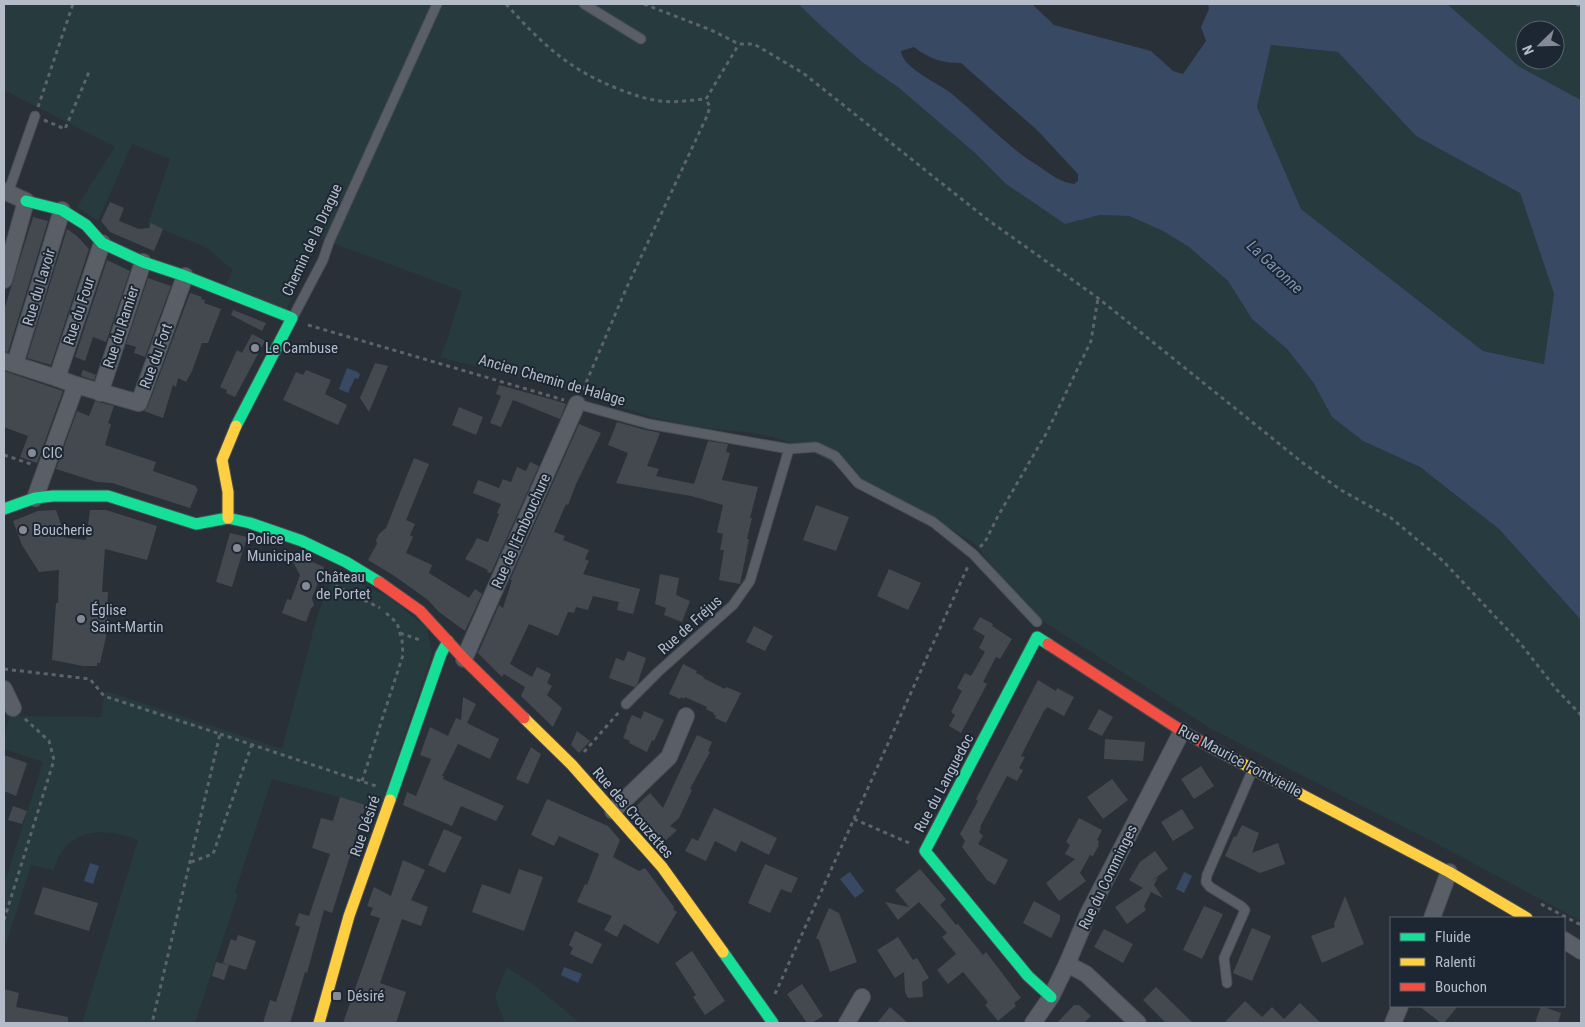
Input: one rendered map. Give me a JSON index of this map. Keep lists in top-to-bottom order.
{
  "streets": {
    "street": [
      "Chemin de la Drague",
      "Rue du Lavoir",
      "Rue du Four",
      "Rue du Ramier",
      "Rue du Fort",
      "Rue de l'Embouchure",
      "Rue Maurice Fontvieille",
      "Rue du Languedoc",
      "Rue des Crouzettes",
      "Rue Désiré",
      "Rue du Comminges"
    ],
    "lane": ["Ancien Chemin de Halage", "Rue de Fréjus"]
  },
  "crossings": [
    ["Chemin de la Drague", "Ancien Chemin de Halage"],
    ["Chemin de la Drague", "Rue des Crouzettes"],
    ["Rue du Lavoir", "Rue du Fort"],
    ["Rue du Four", "Rue du Fort"],
    ["Rue du Ramier", "Rue du Fort"],
    ["Ancien Chemin de Halage", "Rue de l'Embouchure"],
    ["Ancien Chemin de Halage", "Rue de Fréjus"],
    ["Rue de l'Embouchure", "Rue des Crouzettes"],
    ["Rue Maurice Fontvieille", "Rue du Languedoc"],
    ["Rue Maurice Fontvieille", "Rue du Comminges"],
    ["Rue du Languedoc", "Rue du Comminges"],
    ["Rue des Crouzettes", "Rue Désiré"]
  ],
  "water": ["La Garonne"],
  "places": {
    "other": [
      "Le Cambuse",
      "CIC",
      "Boucherie",
      "Police Municipale",
      "Château de Portet",
      "Église Saint-Martin"
    ],
    "transit": ["Désiré"]
  },
  "legend": ["Fluide", "Ralenti", "Bouchon"],
  "north": "bottom left"
}
